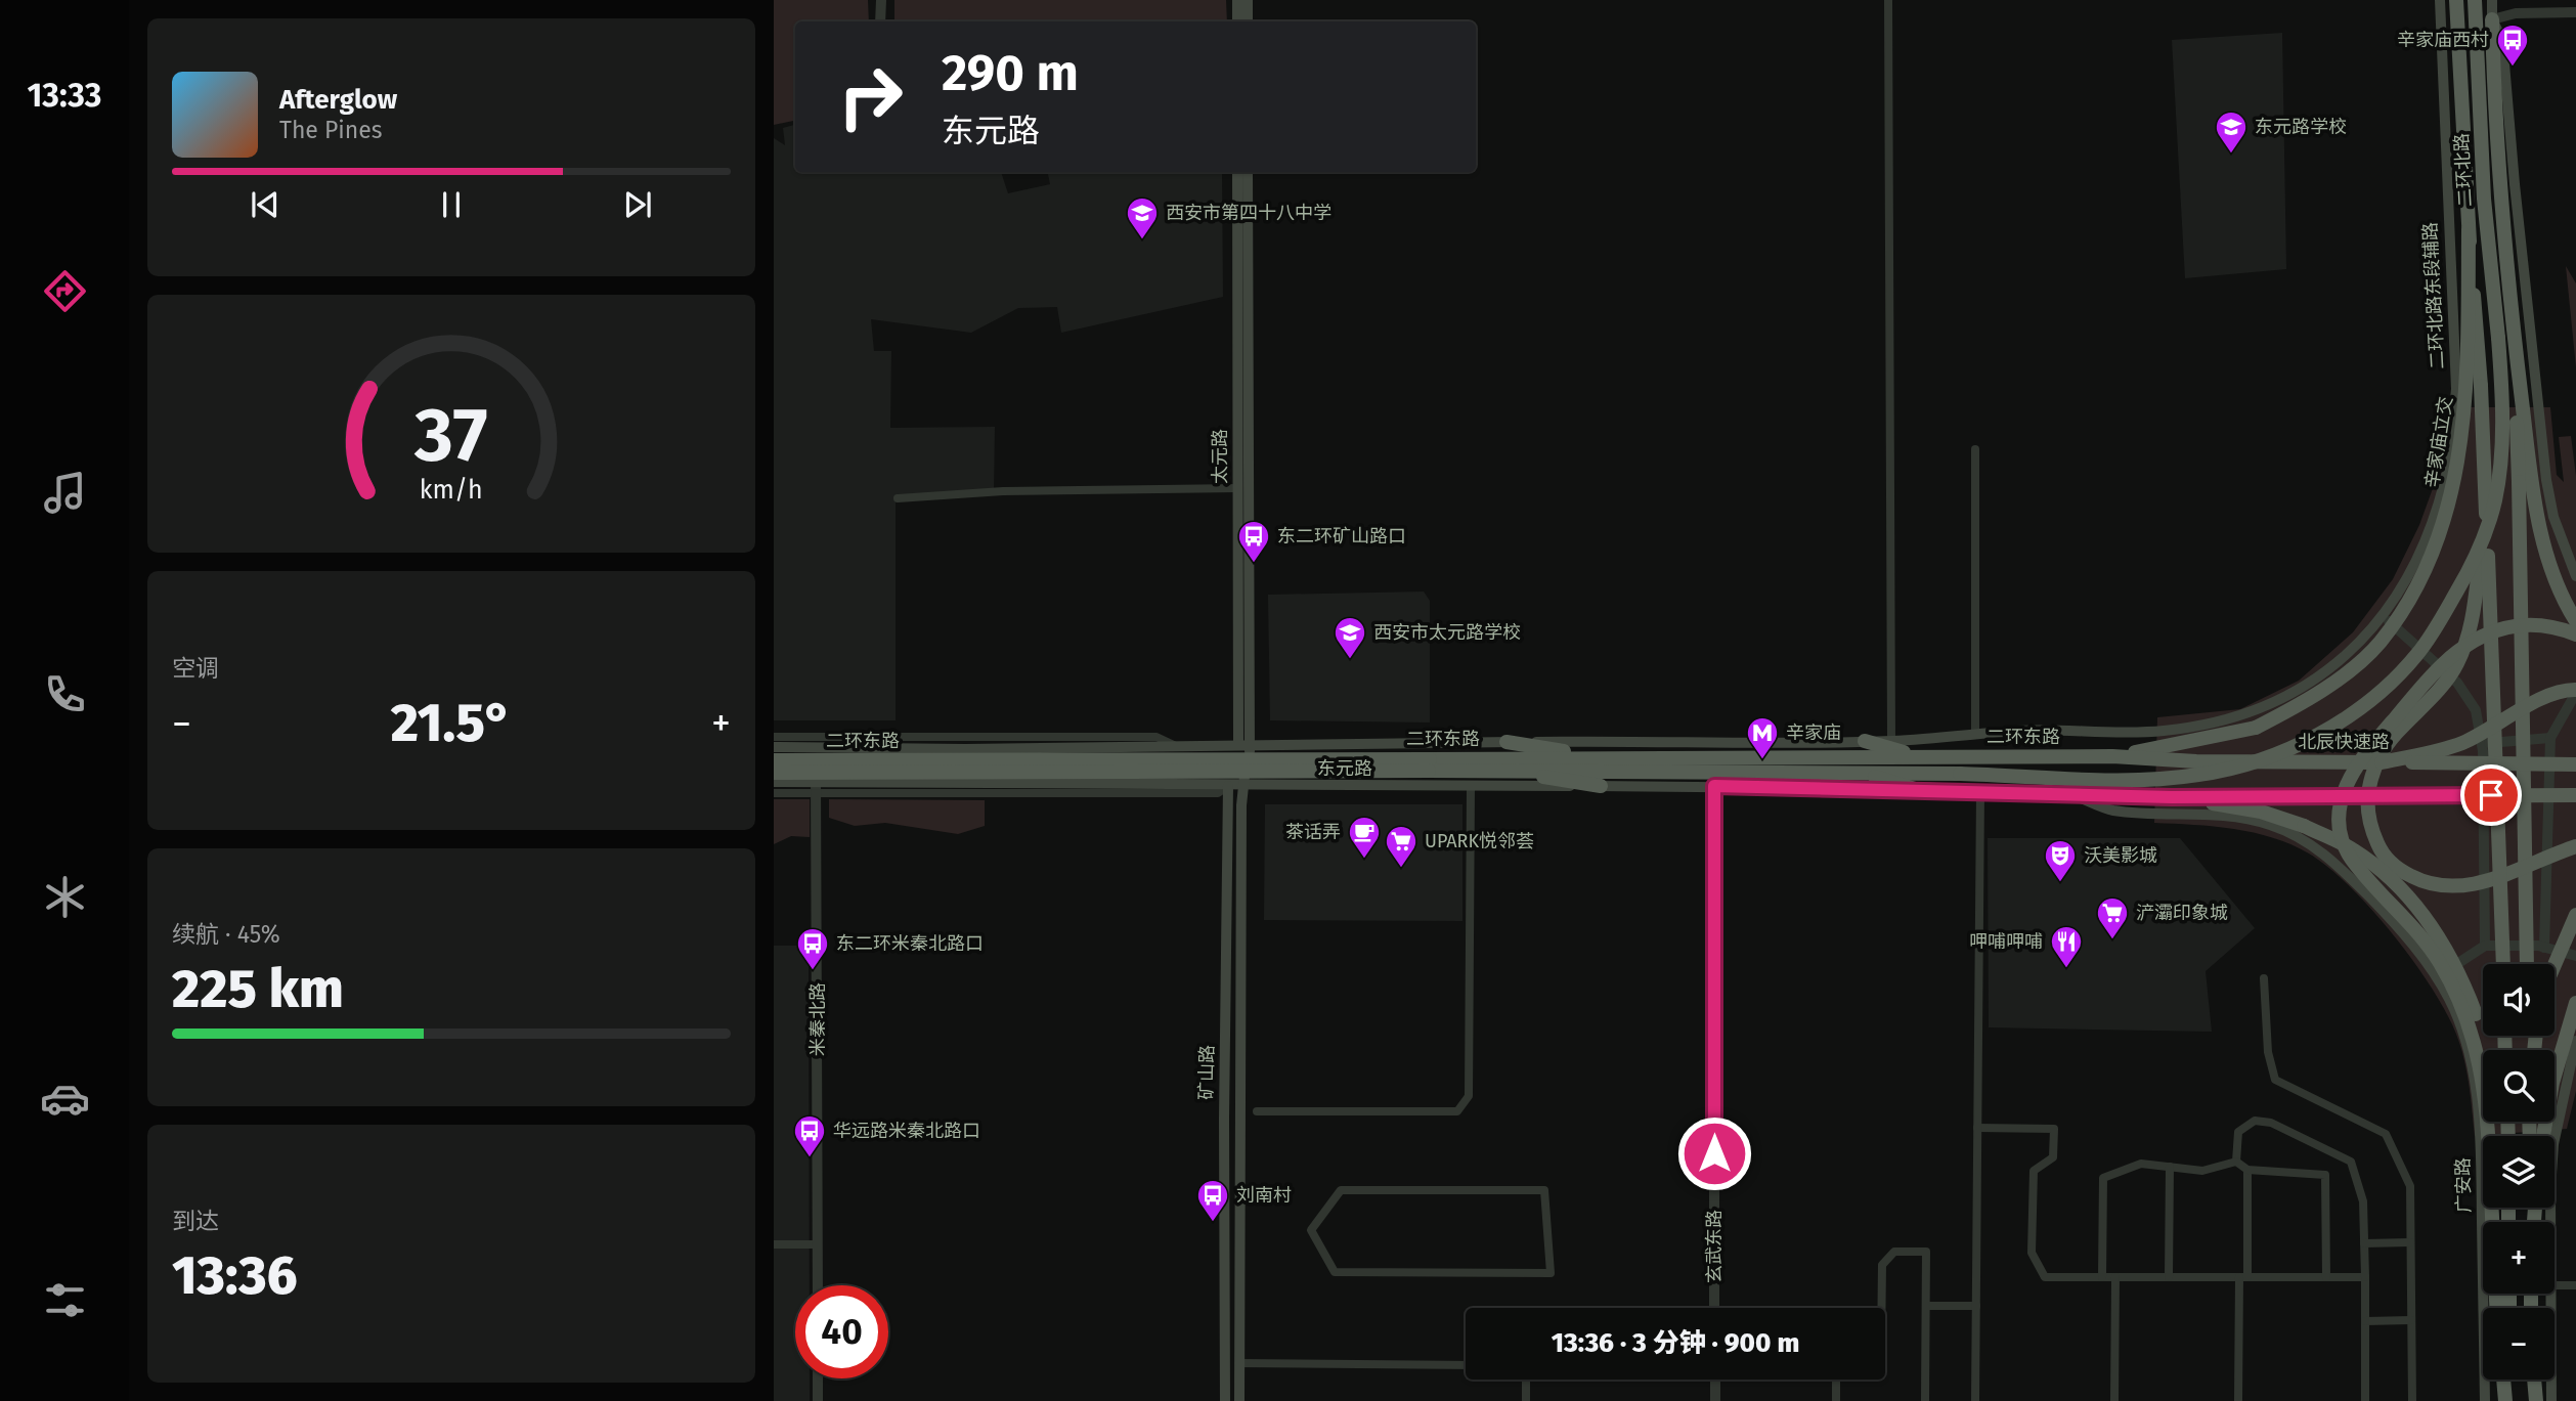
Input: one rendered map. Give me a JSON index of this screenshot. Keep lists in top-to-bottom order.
{
  "streets": {
    "highway": [
      "二环北路",
      "辛家庙立交",
      "二环东路",
      "北辰快速路"
    ],
    "main road": [
      "二环北路东段辅路",
      "太元路",
      "东元路",
      "矿山路",
      "广安路"
    ],
    "street": ["米秦北路", "玄武东路"]
  },
  "crossings": [
    ["二环北路", "辛家庙立交"],
    ["二环北路东段辅路", "东元路"],
    ["辛家庙立交", "二环东路"],
    ["辛家庙立交", "北辰快速路"],
    ["太元路", "东元路"],
    ["太元路", "矿山路"],
    ["二环东路", "北辰快速路"],
    ["东元路", "米秦北路"],
    ["东元路", "矿山路"],
    ["东元路", "玄武东路"]
  ],
  "places": {
    "bus stop": [
      "辛家庙西村",
      "东二环矿山路口",
      "东二环米秦北路口",
      "华远路米秦北路口",
      "刘南村"
    ],
    "school or university": ["东元路学校", "西安市第四十八中学", "西安市太元路学校"],
    "metro station": ["辛家庙"],
    "cafe": ["茶话弄"],
    "supermarket": ["UPARK悦邻荟", "浐灞印象城"],
    "theatre": ["沃美影城"],
    "restaurant": ["呷哺呷哺"]
  },
  "page": {
    "tabs": "13:33",
    "turn": ["290 m", "东元路"],
    "song": ["Afterglow", "The Pines"],
    "tile": [
      "空调",
      ["续航 · 45%", "225 km"],
      ["到达", "13:36"]
    ],
    "heat": ["−", "21.5°", "+"],
    "map_buttons": ["+", "−"],
    "limit": "40",
    "trip": "13:36 · 3 分钟 · 900 m",
    "gauge": ["37", "km/h"]
  }
}
